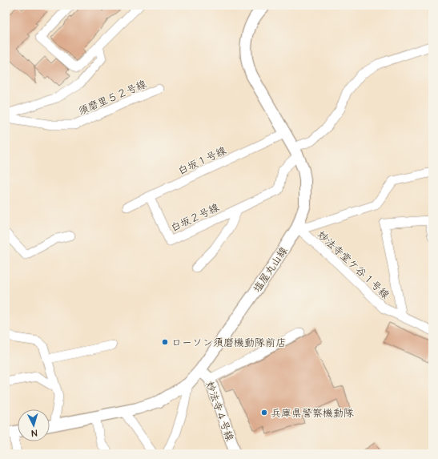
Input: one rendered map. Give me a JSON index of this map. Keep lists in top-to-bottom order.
{
  "streets": {
    "street": [
      "須磨里５２号線",
      "白坂１号線",
      "白坂２号線",
      "妙法寺堂ケ谷１号線",
      "塩屋丸山線",
      "妙法寺４号線"
    ]
  },
  "crossings": [
    ["白坂１号線", "白坂２号線"],
    ["白坂１号線", "塩屋丸山線"],
    ["妙法寺堂ケ谷１号線", "塩屋丸山線"],
    ["塩屋丸山線", "妙法寺４号線"]
  ],
  "places": ["ローソン須磨機動隊前店", "兵庫県警察機動隊"],
  "north": "bottom"
}
